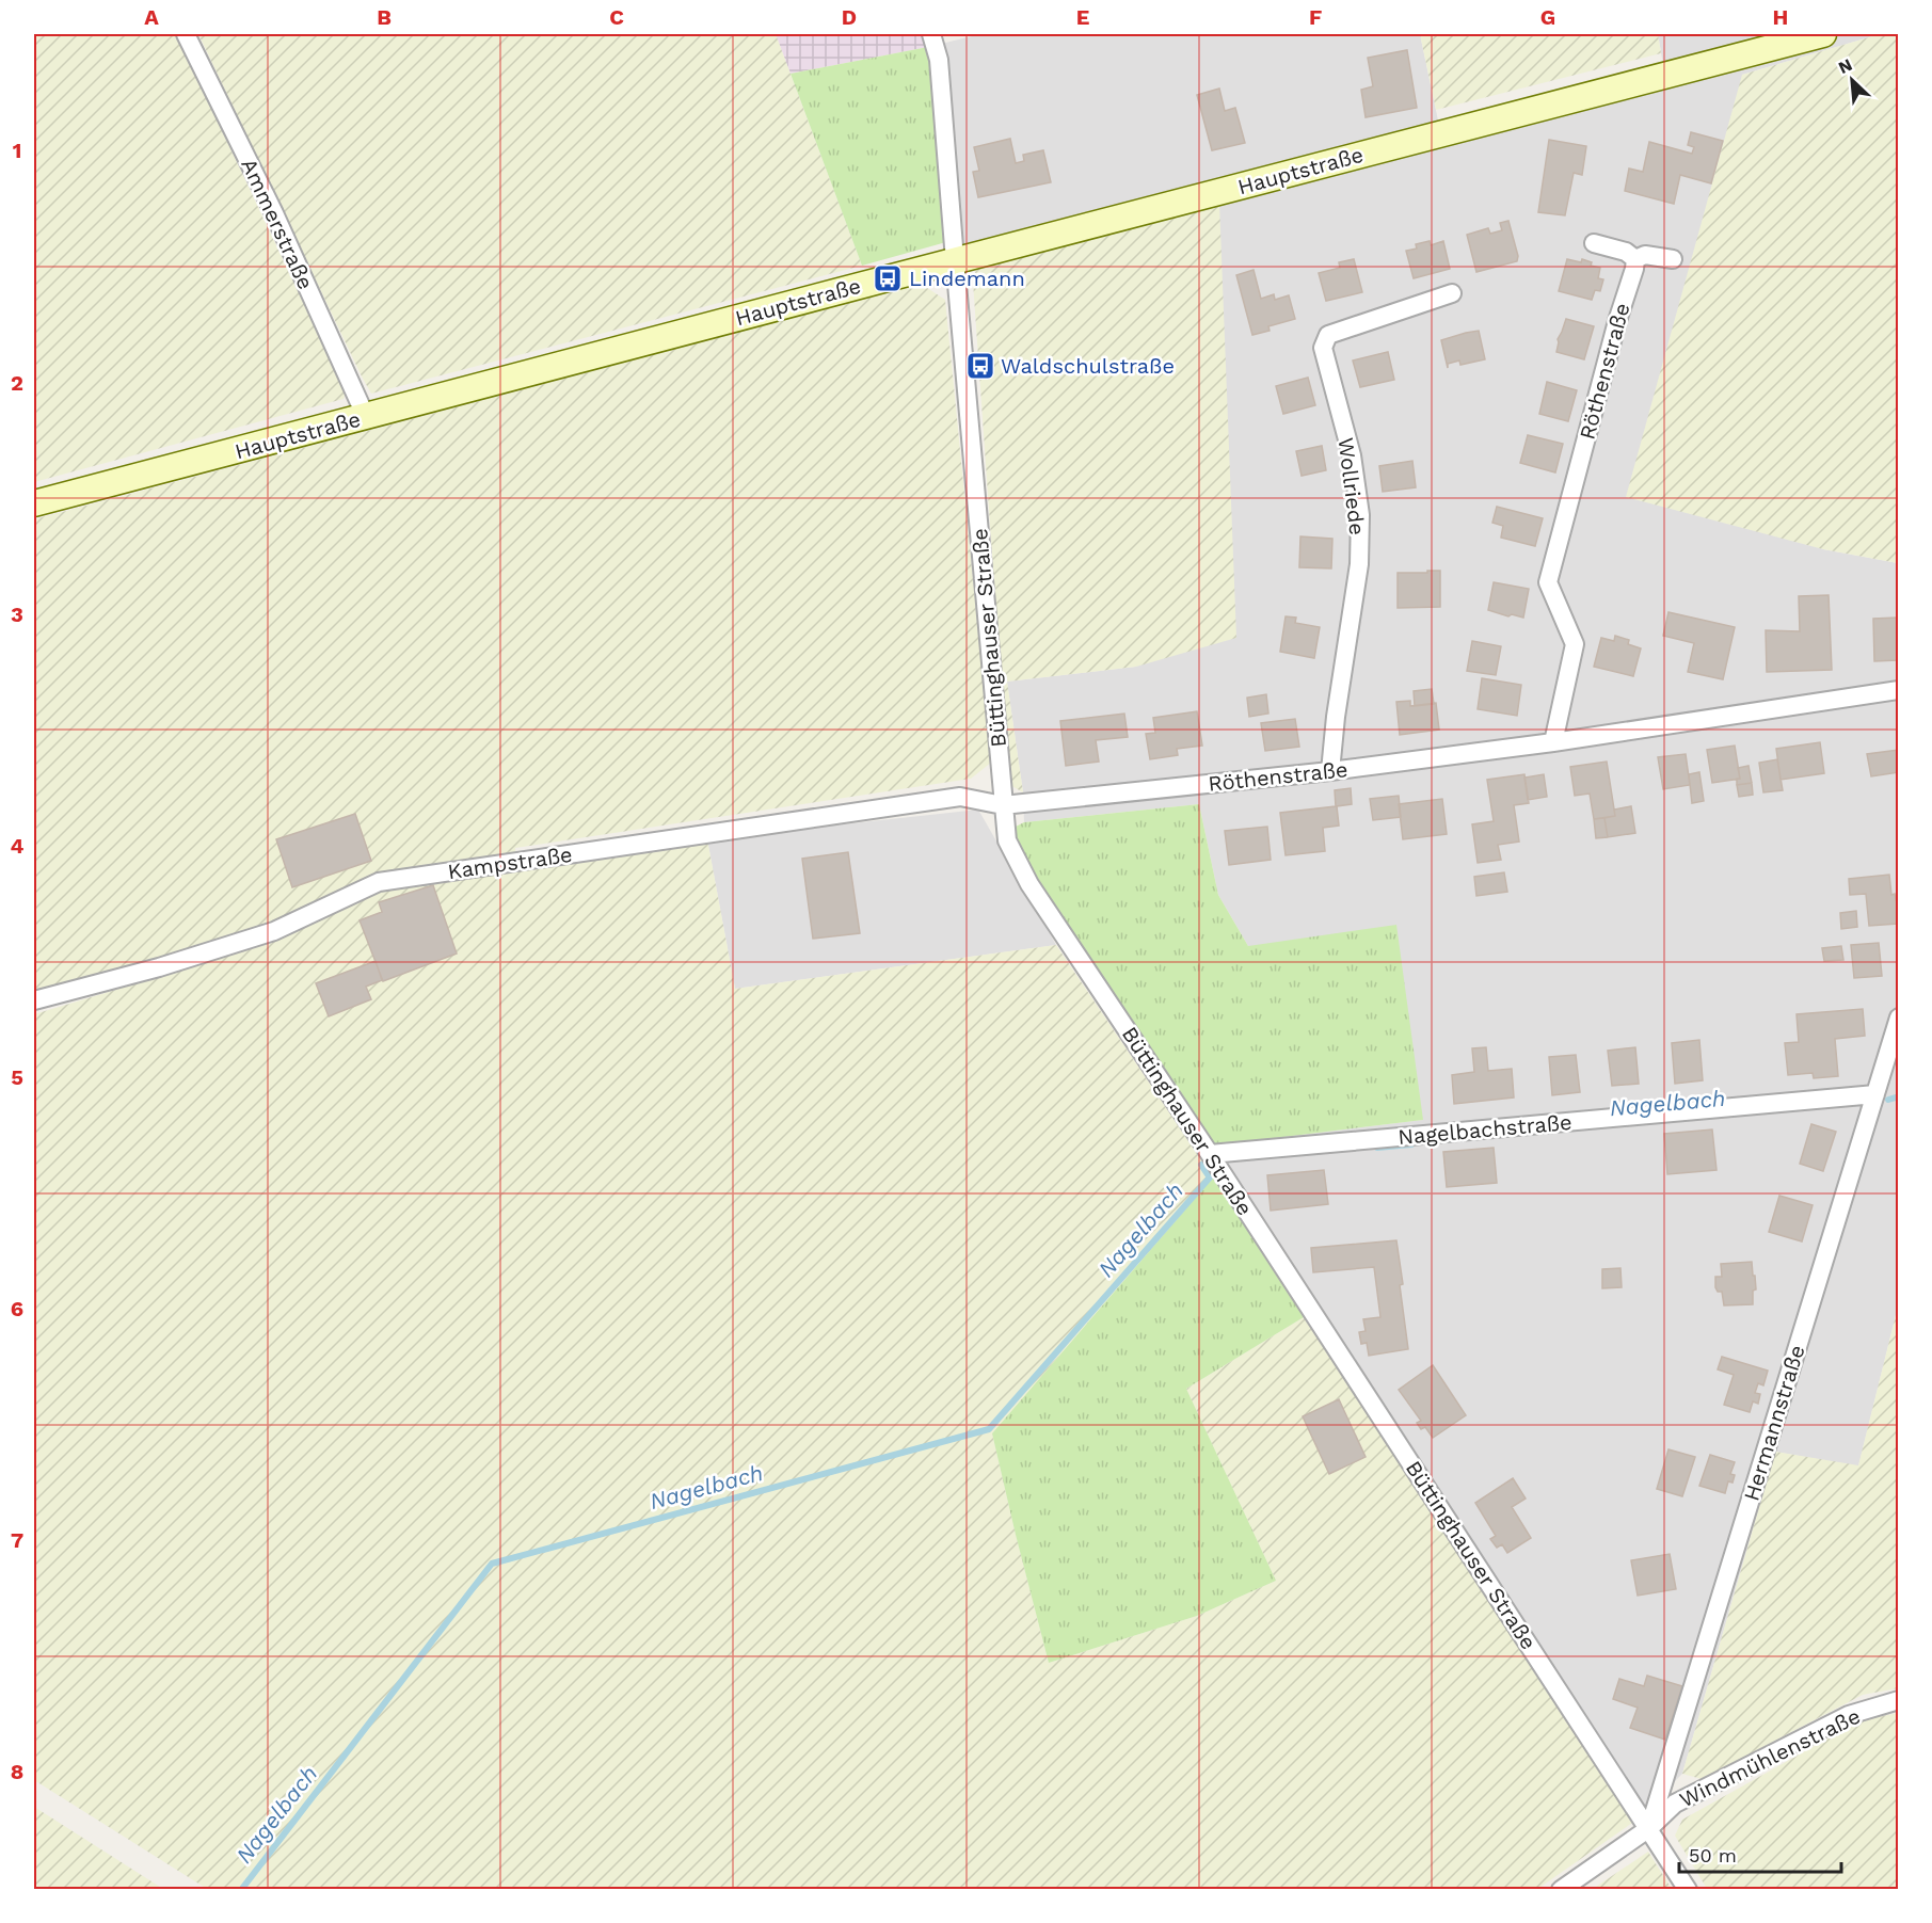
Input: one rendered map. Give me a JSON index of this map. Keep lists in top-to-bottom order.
{
  "streets": {
    "main road": ["Hauptstraße"],
    "street": [
      "Ammerstraße",
      "Röthenstraße",
      "Wollriede",
      "Büttinghauser Straße",
      "Kampstraße",
      "Nagelbachstraße",
      "Hermannstraße",
      "Windmühlenstraße"
    ]
  },
  "crossings": [
    ["Hauptstraße", "Ammerstraße"],
    ["Hauptstraße", "Büttinghauser Straße"],
    ["Röthenstraße", "Wollriede"],
    ["Röthenstraße", "Büttinghauser Straße"],
    ["Röthenstraße", "Kampstraße"],
    ["Büttinghauser Straße", "Kampstraße"],
    ["Büttinghauser Straße", "Nagelbachstraße"],
    ["Büttinghauser Straße", "Hermannstraße"],
    ["Büttinghauser Straße", "Windmühlenstraße"],
    ["Nagelbachstraße", "Hermannstraße"],
    ["Hermannstraße", "Windmühlenstraße"]
  ],
  "water": ["Nagelbach"],
  "places": {
    "bus stop": ["Lindemann", "Waldschulstraße"]
  },
  "scale_bar": "50 m",
  "north": "top left",
  "grid": {
    "columns": [
      "A",
      "B",
      "C",
      "D",
      "E",
      "F",
      "G",
      "H"
    ],
    "rows": [
      "1",
      "2",
      "3",
      "4",
      "5",
      "6",
      "7",
      "8"
    ]
  }
}
